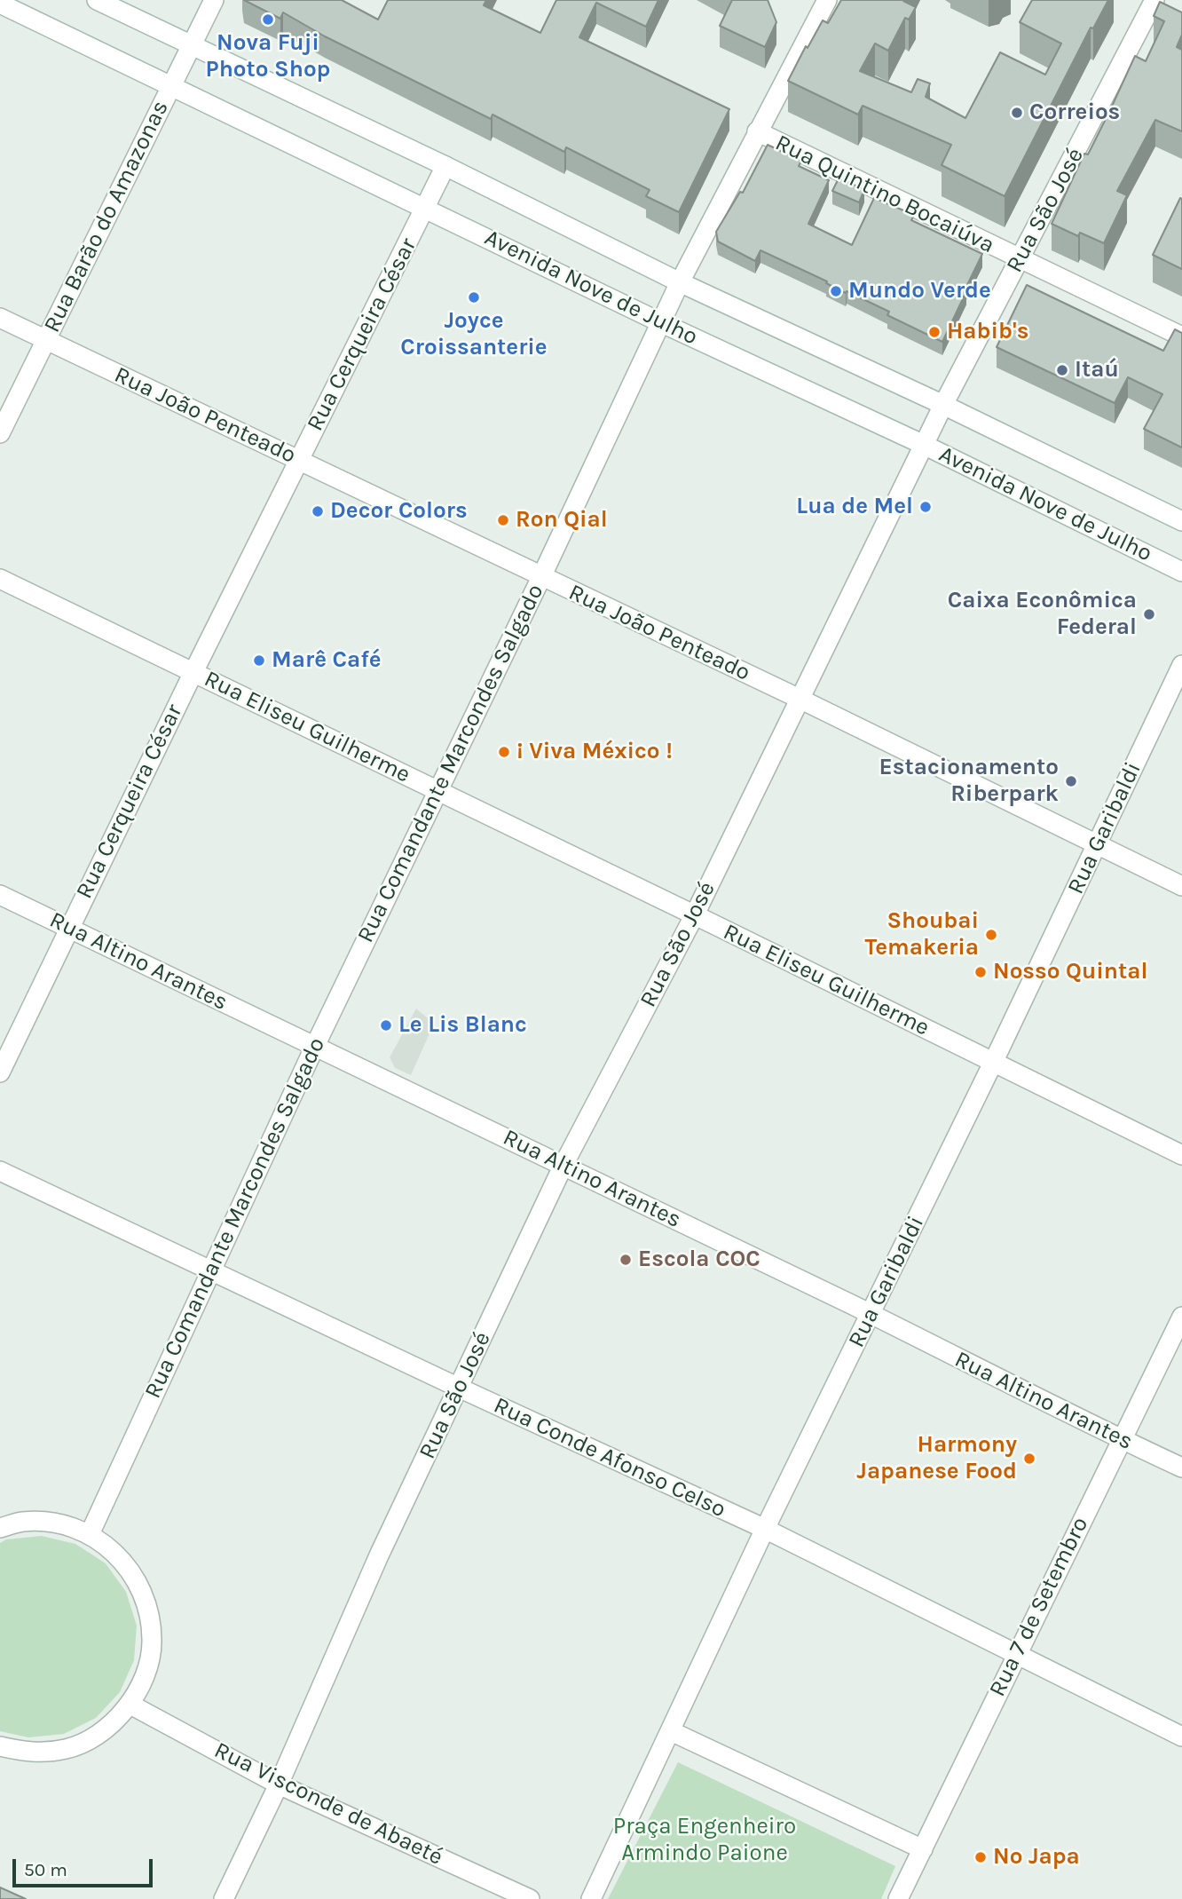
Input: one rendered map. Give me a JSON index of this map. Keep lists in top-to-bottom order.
{
  "streets": {
    "street": [
      "Rua Quintino Bocaiúva",
      "Rua São José",
      "Rua Barão do Amazonas",
      "Avenida Nove de Julho",
      "Rua Cerqueira César",
      "Rua João Penteado",
      "Rua Eliseu Guilherme",
      "Rua Comandante Marcondes Salgado",
      "Rua Garibaldi",
      "Rua Altino Arantes",
      "Rua Conde Afonso Celso",
      "Rua 7 de Setembro",
      "Rua Visconde de Abaeté"
    ]
  },
  "crossings": [
    ["Rua Quintino Bocaiúva", "Rua São José"],
    ["Rua Quintino Bocaiúva", "Rua Comandante Marcondes Salgado"],
    ["Rua São José", "Avenida Nove de Julho"],
    ["Rua São José", "Rua João Penteado"],
    ["Rua São José", "Rua Eliseu Guilherme"],
    ["Rua São José", "Rua Altino Arantes"],
    ["Rua São José", "Rua Conde Afonso Celso"],
    ["Rua São José", "Rua Visconde de Abaeté"],
    ["Rua Barão do Amazonas", "Avenida Nove de Julho"],
    ["Rua Barão do Amazonas", "Rua João Penteado"],
    ["Avenida Nove de Julho", "Rua Cerqueira César"],
    ["Avenida Nove de Julho", "Rua Comandante Marcondes Salgado"],
    ["Rua Cerqueira César", "Rua João Penteado"],
    ["Rua Cerqueira César", "Rua Eliseu Guilherme"],
    ["Rua Cerqueira César", "Rua Altino Arantes"],
    ["Rua João Penteado", "Rua Comandante Marcondes Salgado"],
    ["Rua João Penteado", "Rua Garibaldi"],
    ["Rua Eliseu Guilherme", "Rua Comandante Marcondes Salgado"],
    ["Rua Eliseu Guilherme", "Rua Garibaldi"],
    ["Rua Comandante Marcondes Salgado", "Rua Altino Arantes"],
    ["Rua Comandante Marcondes Salgado", "Rua Conde Afonso Celso"],
    ["Rua Garibaldi", "Rua Altino Arantes"],
    ["Rua Garibaldi", "Rua Conde Afonso Celso"],
    ["Rua Altino Arantes", "Rua 7 de Setembro"],
    ["Rua Conde Afonso Celso", "Rua 7 de Setembro"]
  ],
  "parks": ["Praça Engenheiro Armindo Paione"],
  "places": [
    "Nova Fuji Photo Shop",
    "Correios",
    "Mundo Verde",
    "Joyce Croissanterie",
    "Habib's",
    "Itaú",
    "Lua de Mel",
    "Decor Colors",
    "Ron Qial",
    "Caixa Econômica Federal",
    "Marê Café",
    "¡ Viva México !",
    "Estacionamento Riberpark",
    "Shoubai Temakeria",
    "Nosso Quintal",
    "Le Lis Blanc",
    "Escola COC",
    "Harmony Japanese Food",
    "No Japa"
  ],
  "scale_bar": "50 m"
}
